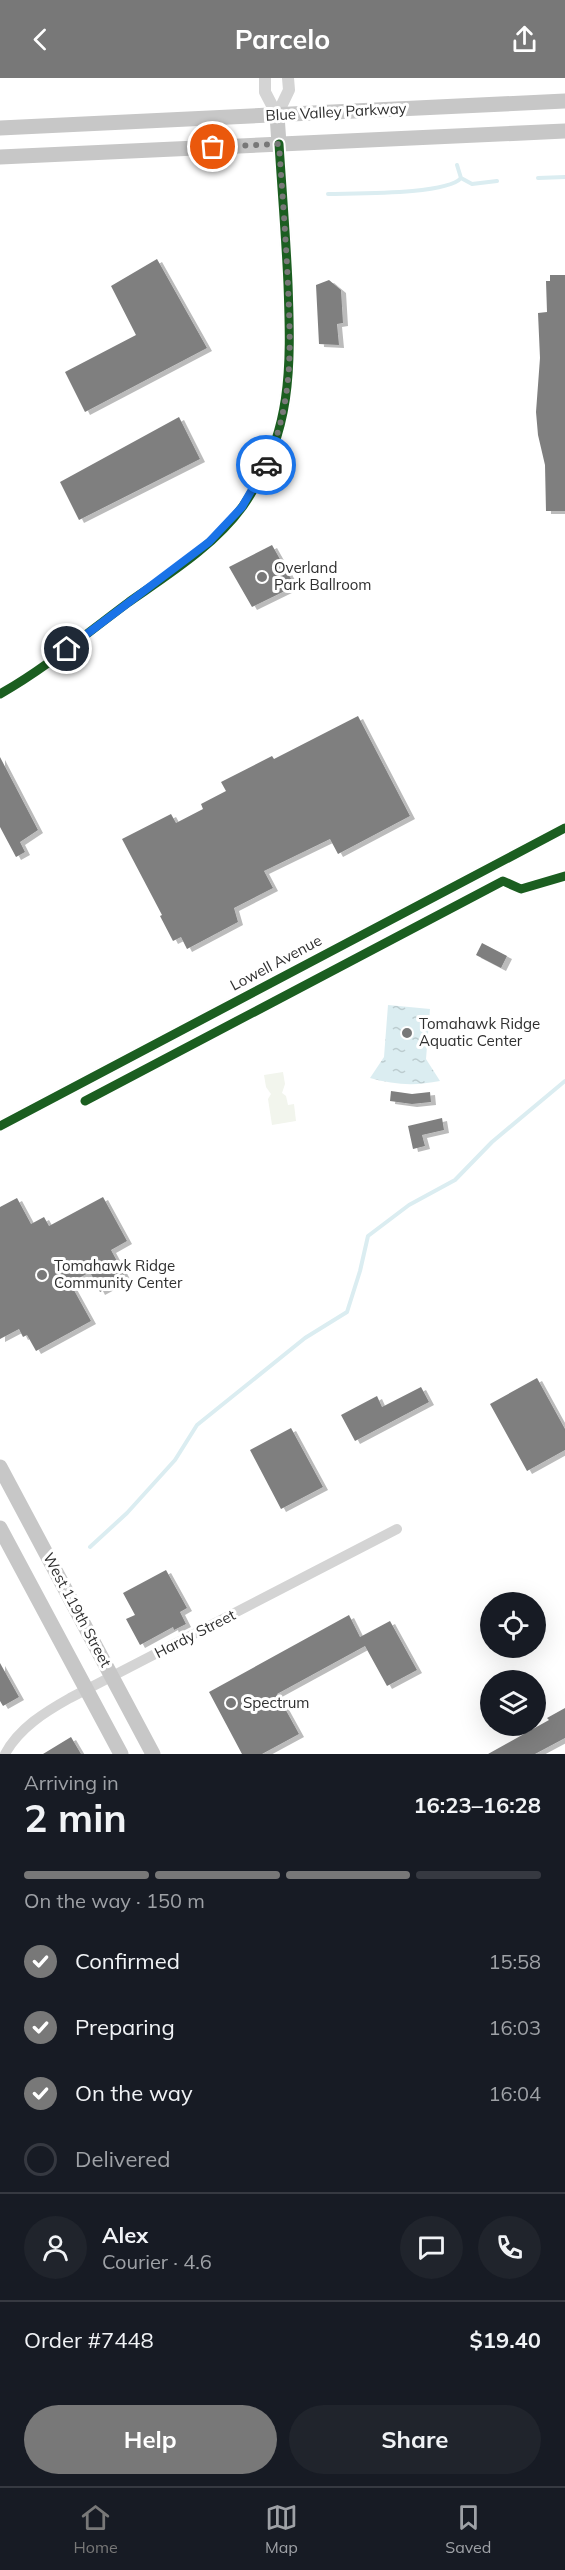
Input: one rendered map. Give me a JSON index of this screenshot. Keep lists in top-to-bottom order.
{
  "streets": {
    "main road": ["Blue Valley Parkway", "West 119th Street"],
    "street": ["Lowell Avenue", "Hardy Street"]
  },
  "crossings": [
    ["West 119th Street", "Hardy Street"]
  ],
  "places": [
    "Overland Park Ballroom",
    "Tomahawk Ridge Aquatic Center",
    "Tomahawk Ridge Community Center",
    "Spectrum"
  ],
  "page": {
    "header": "Parcelo",
    "heading": ["2 min", "Arriving in", "16:23–16:28"],
    "panel": [
      "Alex",
      "Courier · 4.6",
      "Order #7448",
      "$19.40"
    ],
    "bar": "On the way · 150 m",
    "list": [
      ["Confirmed", "15:58"],
      ["Preparing", "16:03"],
      ["On the way", "16:04"],
      "Delivered"
    ],
    "buttons": ["Help", "Share"],
    "tabs": ["Home", "Map", "Saved"]
  }
}
